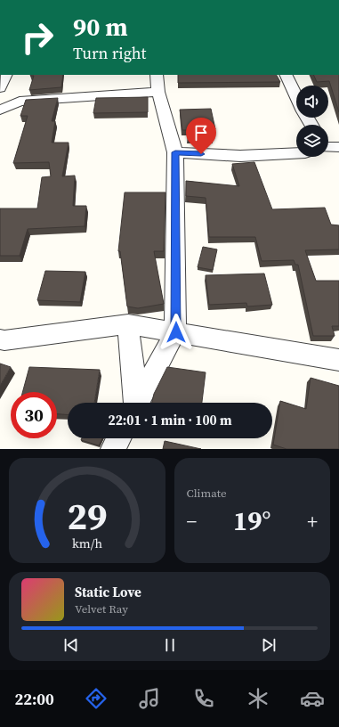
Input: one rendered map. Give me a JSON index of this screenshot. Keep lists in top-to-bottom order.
{
  "page": {
    "turn": ["90 m", "Turn right"],
    "limit": "30",
    "trip": "22:01 · 1 min · 100 m",
    "tile": "Climate",
    "heat": ["−", "19°", "+"],
    "song": ["Static Love", "Velvet Ray"],
    "tabs": "22:00",
    "gauge": ["29", "km/h"]
  }
}
